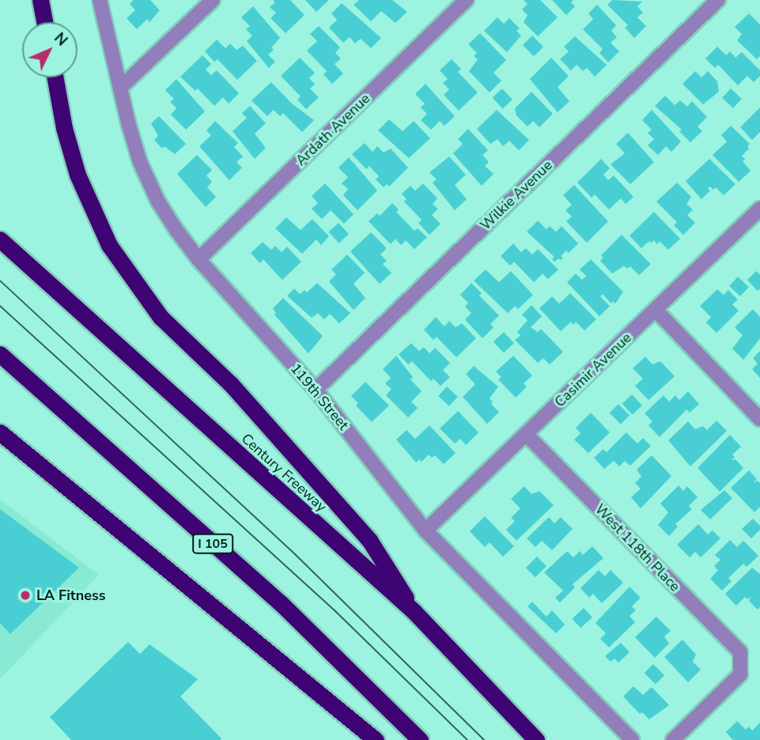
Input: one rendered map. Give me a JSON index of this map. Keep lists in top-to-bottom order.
{
  "streets": {
    "highway": ["Century Freeway", "I 105"],
    "street": [
      "Ardath Avenue",
      "Wilkie Avenue",
      "Casimir Avenue",
      "119th Street",
      "West 118th Place"
    ]
  },
  "crossings": [
    ["Ardath Avenue", "119th Street"],
    ["Wilkie Avenue", "119th Street"],
    ["Casimir Avenue", "119th Street"],
    ["Casimir Avenue", "West 118th Place"]
  ],
  "places": ["LA Fitness"],
  "north": "top right"
}
